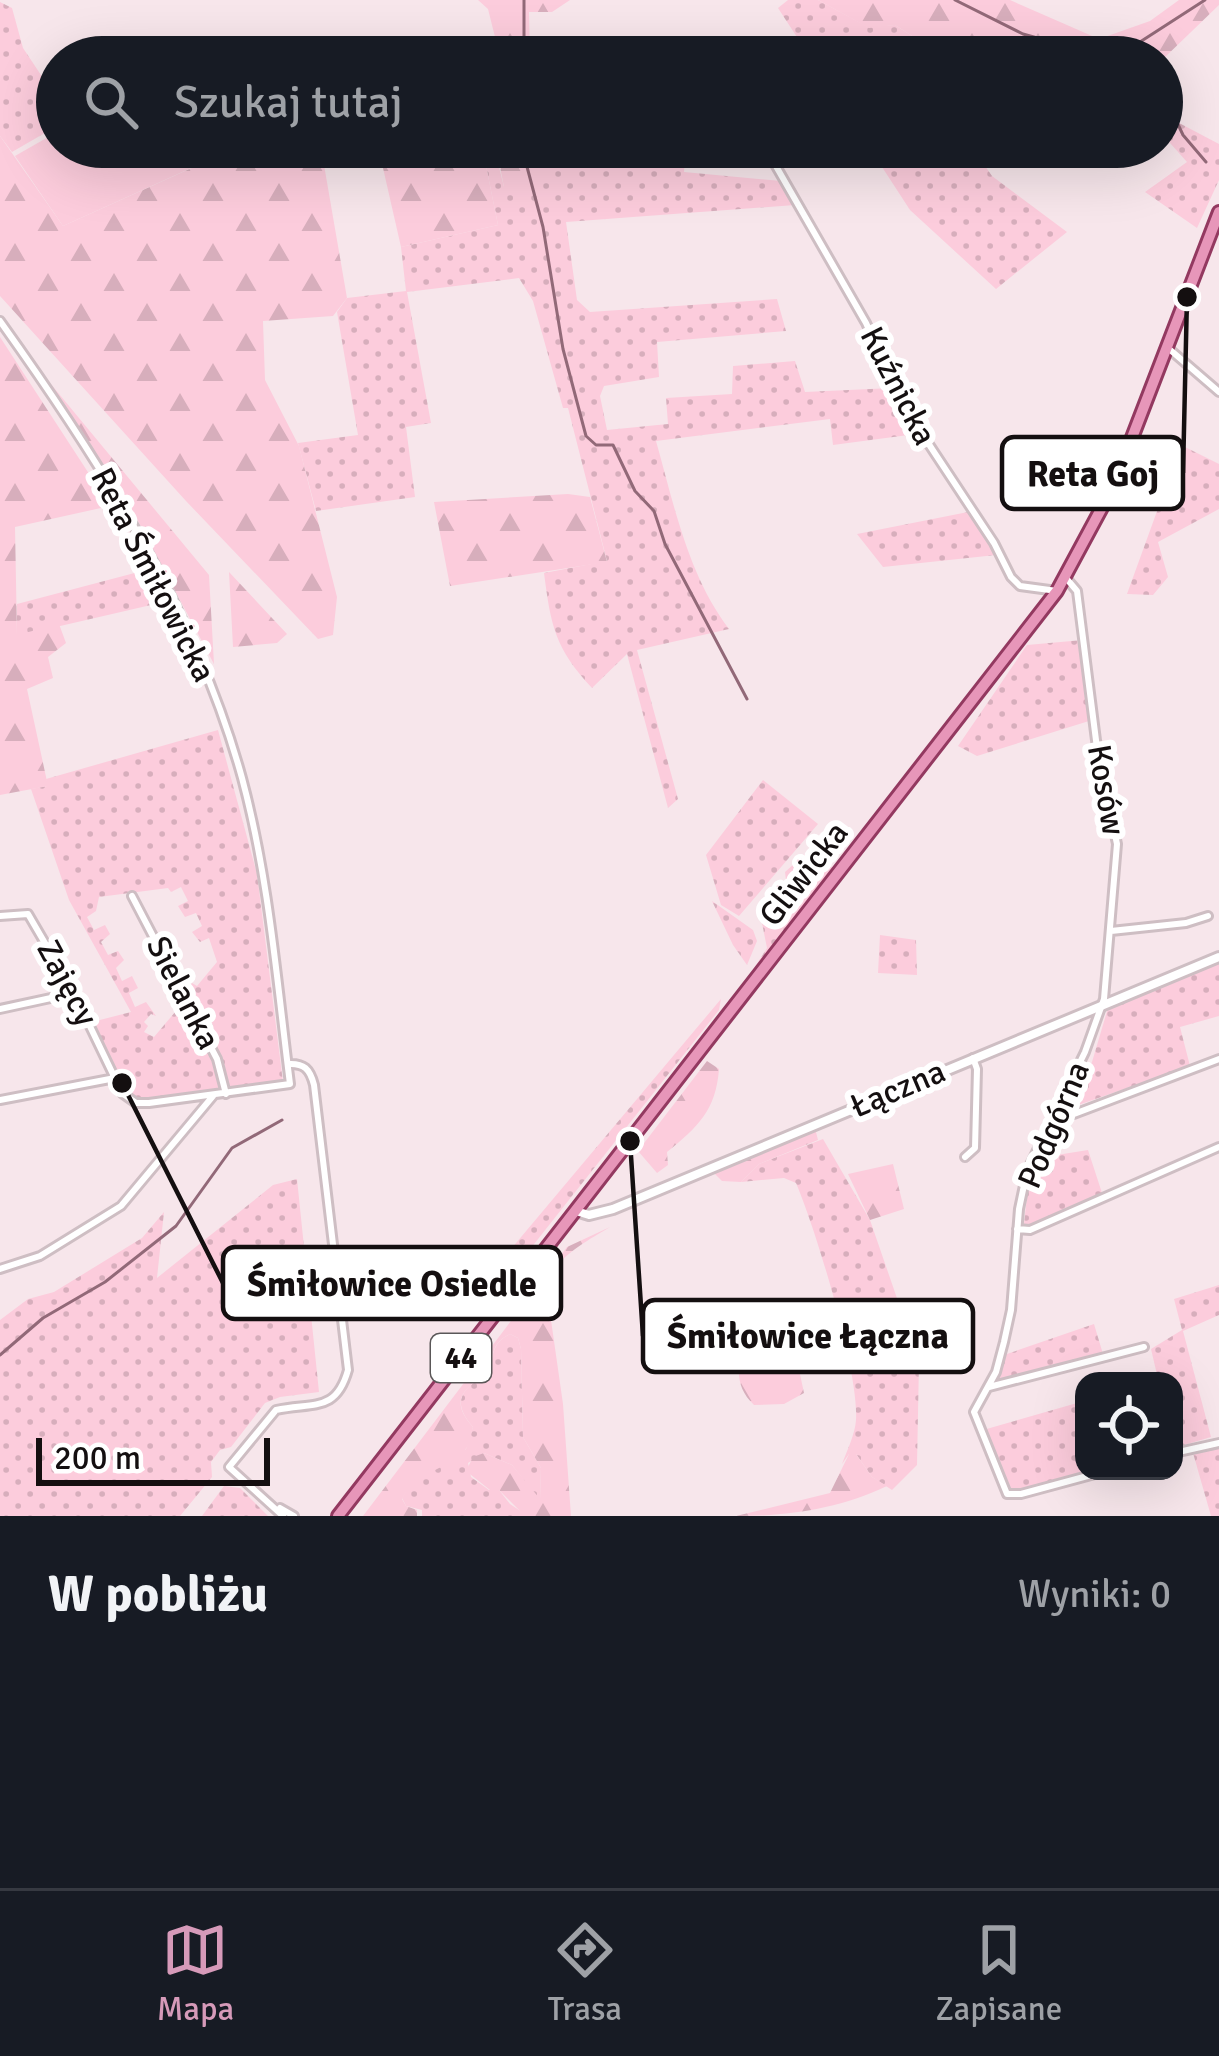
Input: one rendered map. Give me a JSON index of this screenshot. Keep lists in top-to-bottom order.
{
  "streets": {
    "main road": ["Gliwicka", "44"],
    "street": [
      "Kuźnicka",
      "Reta Śmiłowicka",
      "Kosów",
      "Zajęcy",
      "Sielanka",
      "Łączna",
      "Podgórna"
    ]
  },
  "crossings": [
    ["Kuźnicka", "Gliwicka"],
    ["Reta Śmiłowicka", "Sielanka"],
    ["Kosów", "Gliwicka"],
    ["Kosów", "Łączna"],
    ["Kosów", "Podgórna"],
    ["Gliwicka", "Łączna"],
    ["Łączna", "Podgórna"]
  ],
  "places": ["Reta Goj", "Śmiłowice Osiedle", "Śmiłowice Łączna"],
  "scale_bar": "200 m",
  "page": {
    "search": "Szukaj tutaj",
    "scale": "200 m",
    "heading": ["W pobliżu", "Wyniki: 0"],
    "nav": ["Mapa", "Trasa", "Zapisane"]
  }
}
